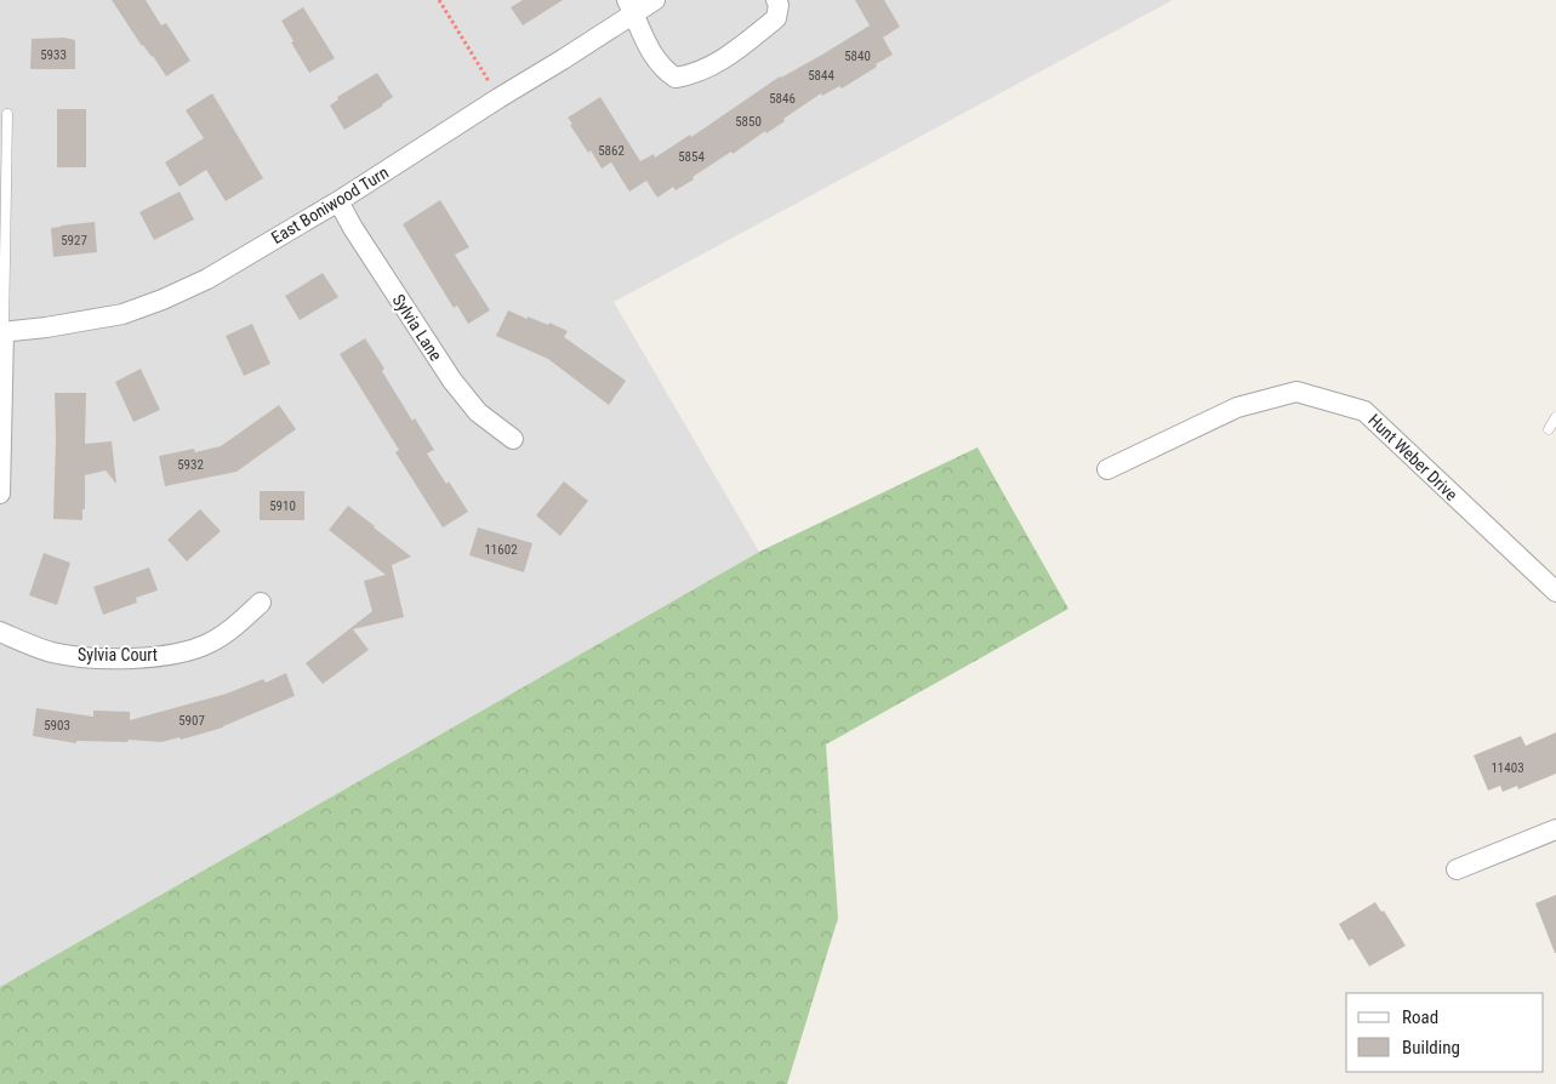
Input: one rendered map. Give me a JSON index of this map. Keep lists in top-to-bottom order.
{
  "streets": {
    "street": [
      "East Boniwood Turn",
      "Sylvia Lane",
      "Hunt Weber Drive",
      "Sylvia Court"
    ]
  },
  "crossings": [
    ["East Boniwood Turn", "Sylvia Lane"]
  ],
  "house_numbers": [
    "5933",
    "5840",
    "5844",
    "5846",
    "5850",
    "5862",
    "5854",
    "5927",
    "5932",
    "5910",
    "11602",
    "5907",
    "5903",
    "11403"
  ],
  "legend": ["Road", "Building"]
}
